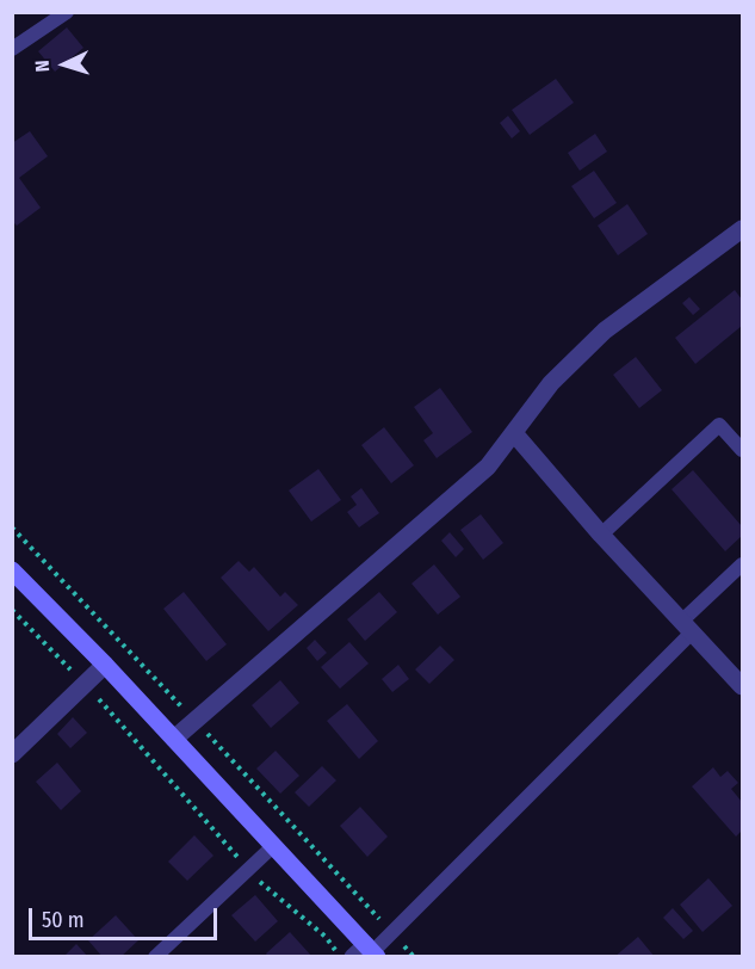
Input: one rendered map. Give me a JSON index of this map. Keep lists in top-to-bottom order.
{
  "scale_bar": "50 m",
  "north": "left"
}
